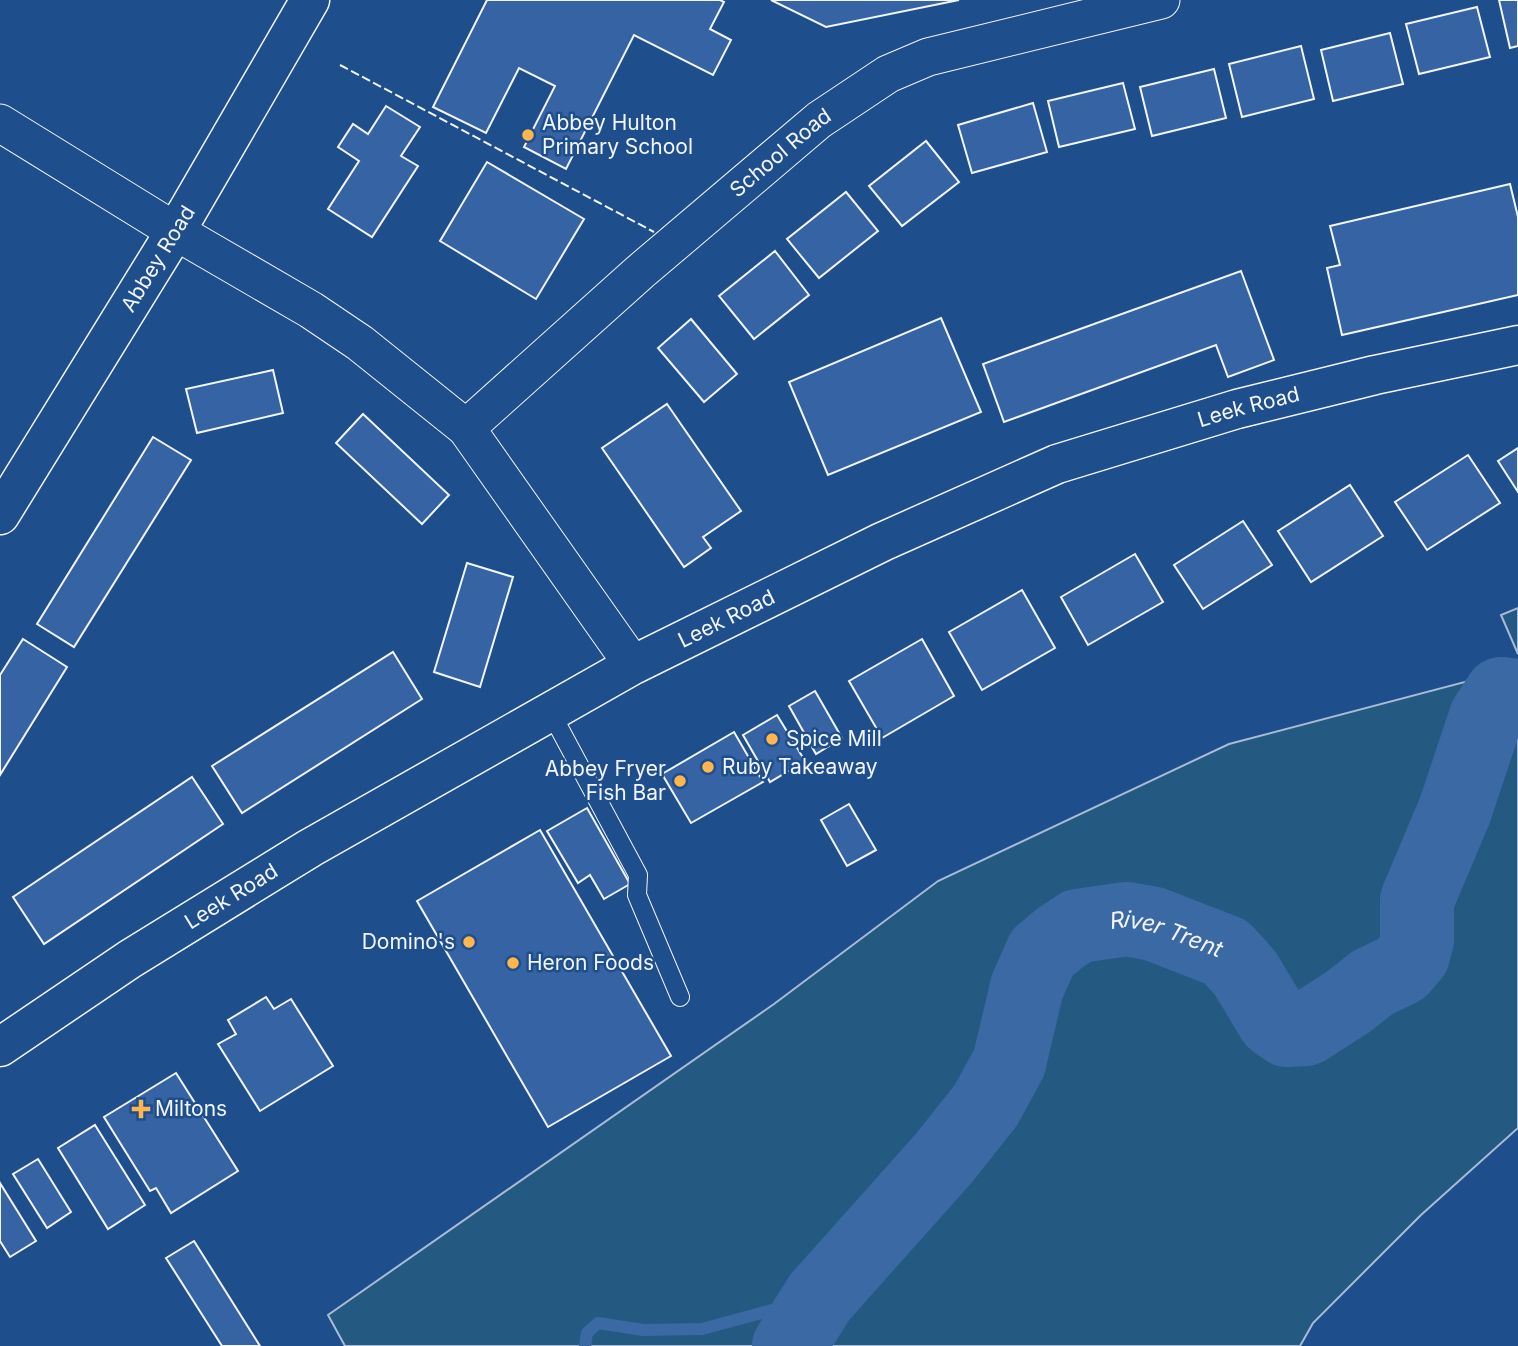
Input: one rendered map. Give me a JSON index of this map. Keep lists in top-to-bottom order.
{
  "streets": {
    "main road": ["Abbey Road", "Leek Road"],
    "street": ["School Road"]
  },
  "water": ["River Trent"],
  "places": {
    "other": [
      "Abbey Hulton Primary School",
      "Spice Mill",
      "Ruby Takeaway",
      "Abbey Fryer Fish Bar",
      "Domino's",
      "Heron Foods"
    ],
    "health": ["Miltons"]
  }
}
